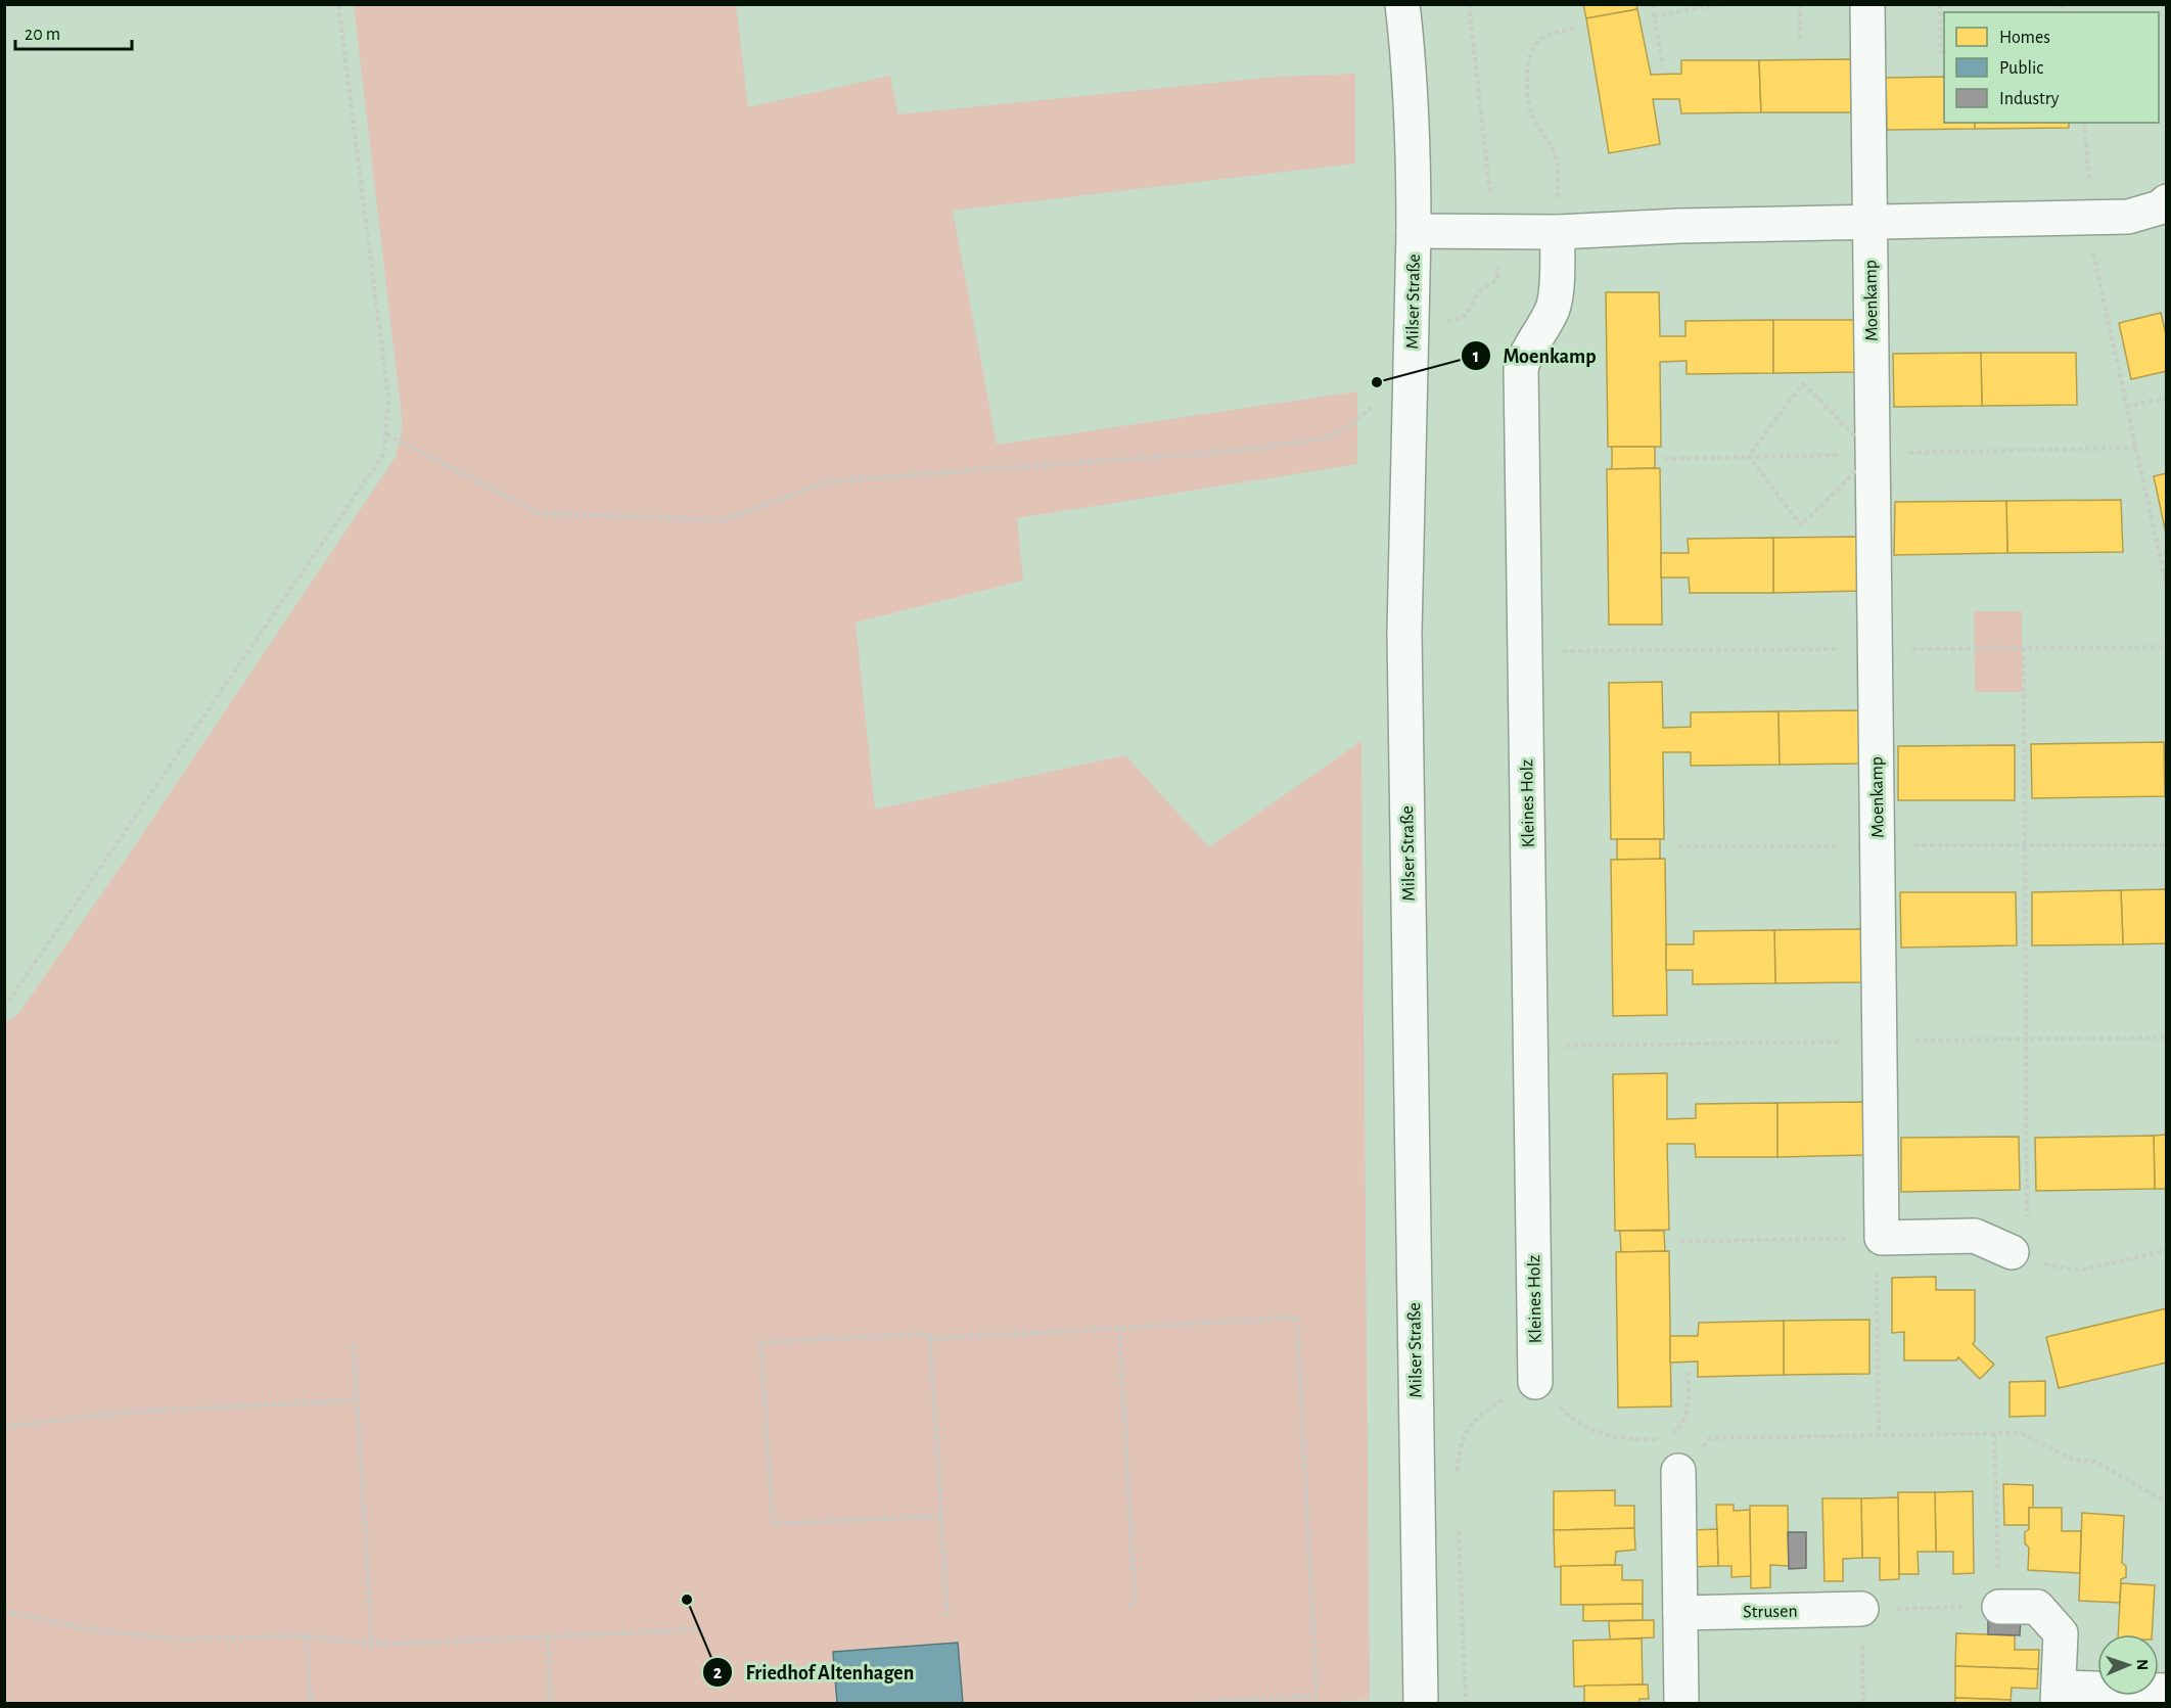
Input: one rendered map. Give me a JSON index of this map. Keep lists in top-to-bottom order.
{
  "streets": {
    "street": [
      "Moenkamp",
      "Milser Straße",
      "Kleines Holz",
      "Strusen"
    ]
  },
  "places": ["Moenkamp", "Friedhof Altenhagen"],
  "legend": ["Homes", "Public", "Industry"],
  "scale_bar": "20 m",
  "north": "right"
}
